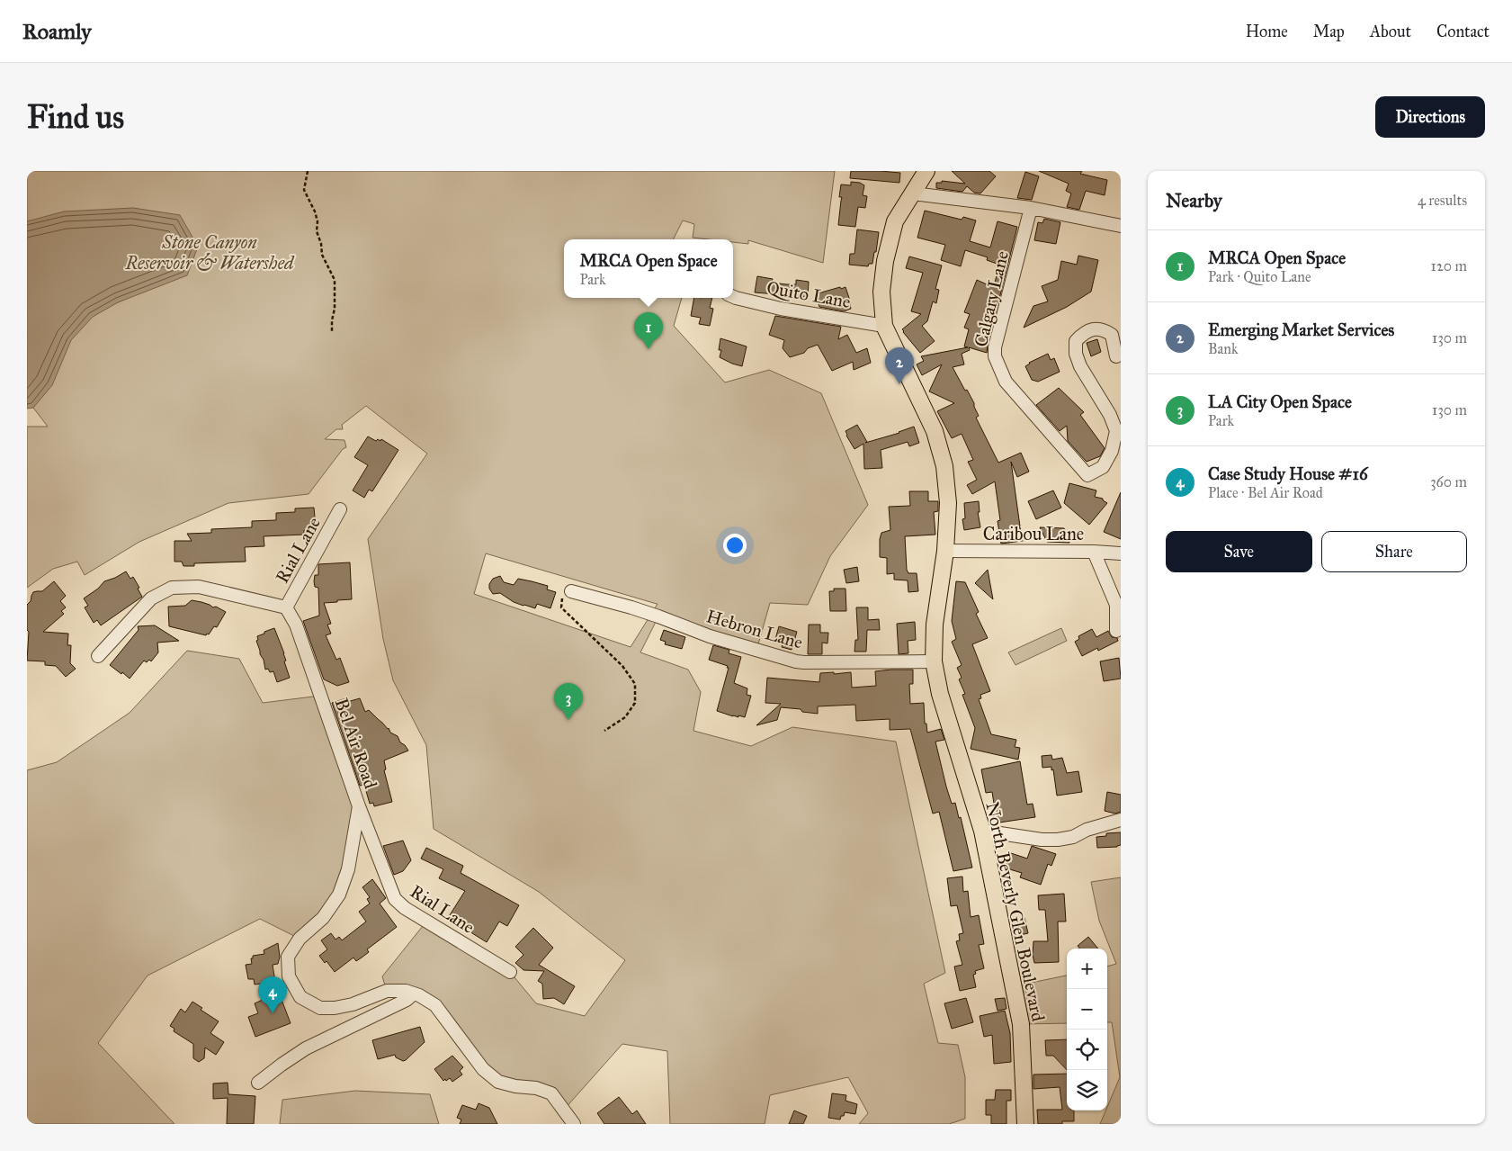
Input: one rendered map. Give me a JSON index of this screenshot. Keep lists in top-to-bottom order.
{
  "streets": {
    "main road": ["North Beverly Glen Boulevard"],
    "street": [
      "Quito Lane",
      "Calgary Lane",
      "Caribou Lane",
      "Rial Lane",
      "Hebron Lane",
      "Bel Air Road"
    ]
  },
  "crossings": [
    ["Quito Lane", "North Beverly Glen Boulevard"],
    ["Caribou Lane", "North Beverly Glen Boulevard"],
    ["Rial Lane", "Bel Air Road"],
    ["Hebron Lane", "North Beverly Glen Boulevard"]
  ],
  "parks": ["Stone Canyon Reservoir & Watershed"],
  "page": {
    "header": "Roamly",
    "nav": [
      "Home",
      "Map",
      "About",
      "Contact"
    ],
    "buttons": [
      "Directions",
      ["Save", "Share"]
    ],
    "title": "Find us",
    "heading": ["Nearby", "4 results"],
    "list": [
      {
        "mark": "1",
        "name": "MRCA Open Space",
        "note": "Park · Quito Lane",
        "value": "120 m"
      },
      {
        "mark": "2",
        "name": "Emerging Market Services",
        "note": "Bank",
        "value": "130 m"
      },
      {
        "mark": "3",
        "name": "LA City Open Space",
        "note": "Park",
        "value": "130 m"
      },
      {
        "mark": "4",
        "name": "Case Study House #16",
        "note": "Place · Bel Air Road",
        "value": "360 m"
      }
    ],
    "popup": ["MRCA Open Space", "Park"],
    "pins": [
      "1",
      "2",
      "3",
      "4"
    ],
    "map_buttons": ["+", "−"]
  }
}
